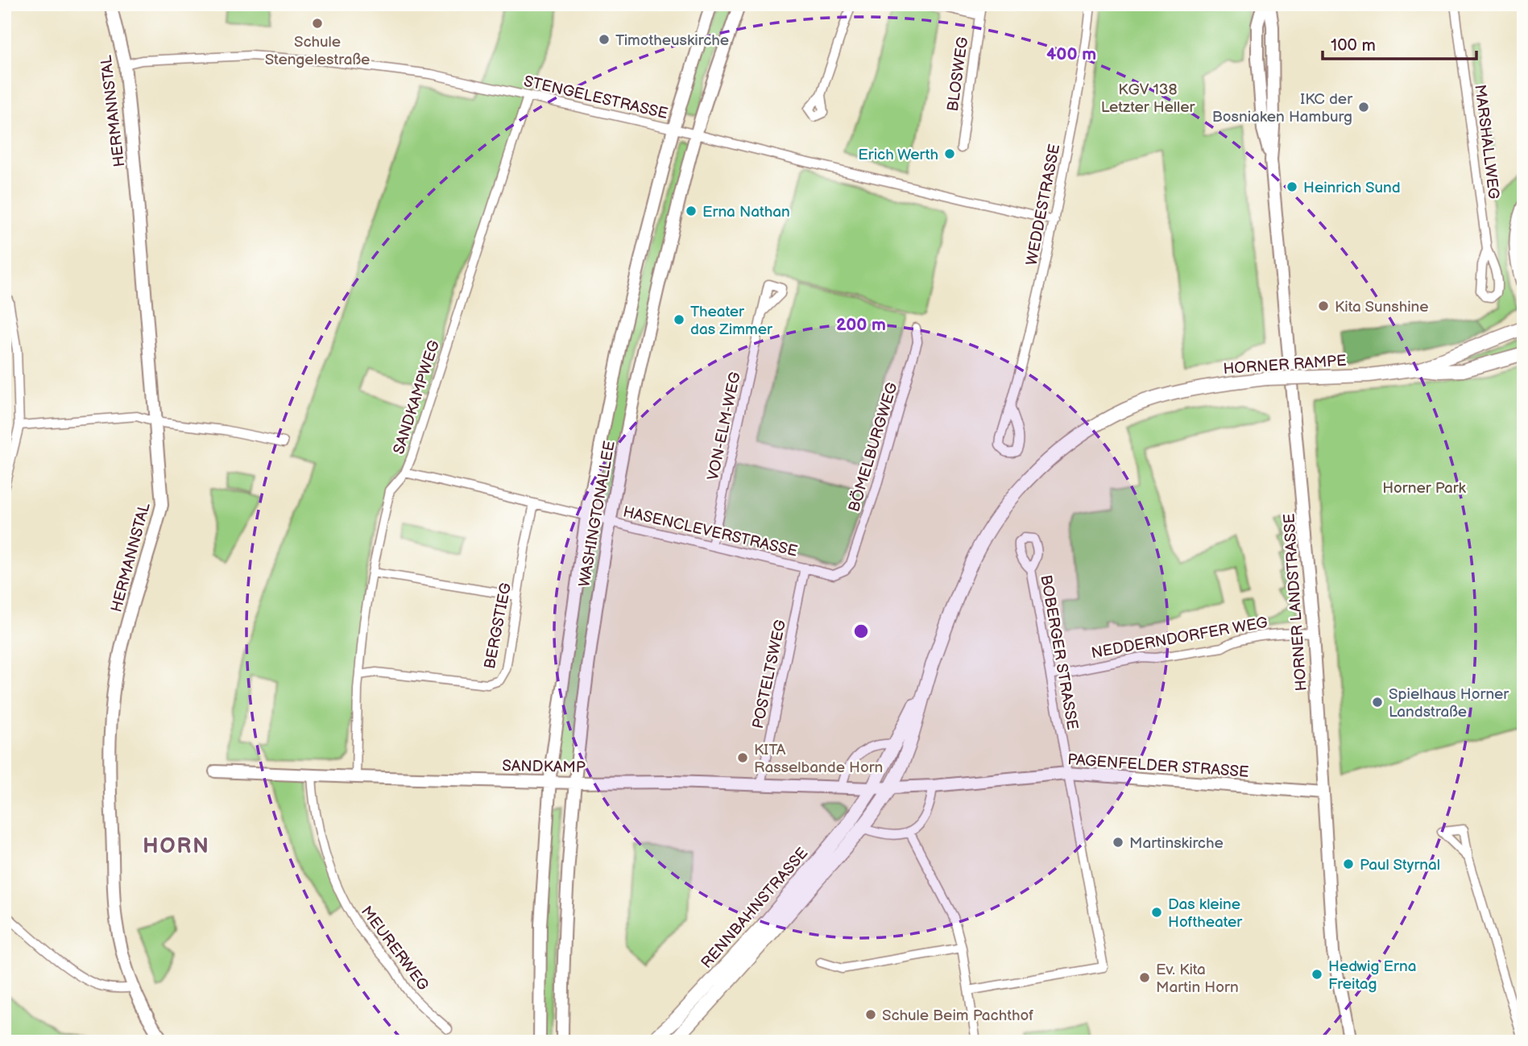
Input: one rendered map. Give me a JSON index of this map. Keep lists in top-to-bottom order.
{
  "streets": {
    "main road": ["HORNER RAMPE", "RENNBAHNSTRASSE"],
    "street": [
      "BLOSWEG",
      "STENGELESTRASSE",
      "HERMANNSTAL",
      "MARSHALLWEG",
      "WEDDESTRASSE",
      "SANDKAMPWEG",
      "VON-ELM-WEG",
      "BÖMELBURGWEG",
      "WASHINGTONALLEE",
      "HASENCLEVERSTRASSE",
      "HORNER LANDSTRASSE",
      "BERGSTIEG",
      "NEDDERNDORFER WEG",
      "BOBERGER STRASSE",
      "POSTELTSWEG",
      "PAGENFELDER STRASSE",
      "SANDKAMP",
      "MEURERWEG"
    ]
  },
  "crossings": [
    ["STENGELESTRASSE", "HERMANNSTAL"],
    ["STENGELESTRASSE", "WEDDESTRASSE"],
    ["STENGELESTRASSE", "SANDKAMPWEG"],
    ["STENGELESTRASSE", "WASHINGTONALLEE"],
    ["HORNER RAMPE", "PAGENFELDER STRASSE"],
    ["HORNER RAMPE", "SANDKAMP"],
    ["HORNER RAMPE", "RENNBAHNSTRASSE"],
    ["SANDKAMPWEG", "HASENCLEVERSTRASSE"],
    ["SANDKAMPWEG", "BERGSTIEG"],
    ["SANDKAMPWEG", "SANDKAMP"],
    ["VON-ELM-WEG", "HASENCLEVERSTRASSE"],
    ["BÖMELBURGWEG", "HASENCLEVERSTRASSE"],
    ["WASHINGTONALLEE", "HASENCLEVERSTRASSE"],
    ["WASHINGTONALLEE", "SANDKAMP"],
    ["HASENCLEVERSTRASSE", "BERGSTIEG"],
    ["HASENCLEVERSTRASSE", "POSTELTSWEG"],
    ["HORNER LANDSTRASSE", "NEDDERNDORFER WEG"],
    ["HORNER LANDSTRASSE", "PAGENFELDER STRASSE"],
    ["NEDDERNDORFER WEG", "BOBERGER STRASSE"],
    ["BOBERGER STRASSE", "PAGENFELDER STRASSE"],
    ["POSTELTSWEG", "SANDKAMP"],
    ["PAGENFELDER STRASSE", "RENNBAHNSTRASSE"],
    ["SANDKAMP", "RENNBAHNSTRASSE"],
    ["SANDKAMP", "MEURERWEG"]
  ],
  "districts": ["HORN"],
  "parks": ["KGV 138 Letzter Heller", "Horner Park"],
  "places": [
    "Schule Stengelestraße",
    "Timotheuskirche",
    "IKC der Bosniaken Hamburg",
    "Erich Werth",
    "Heinrich Sund",
    "Erna Nathan",
    "Kita Sunshine",
    "Theater das Zimmer",
    "Spielhaus Horner Landstraße",
    "KITA Rasselbande Horn",
    "Martinskirche",
    "Paul Styrnal",
    "Das kleine Hoftheater",
    "Hedwig Erna Freitag",
    "Ev. Kita Martin Horn",
    "Schule Beim Pachthof"
  ],
  "scale_bar": "100 m",
  "rings": ["400 m", "200 m"]
}
